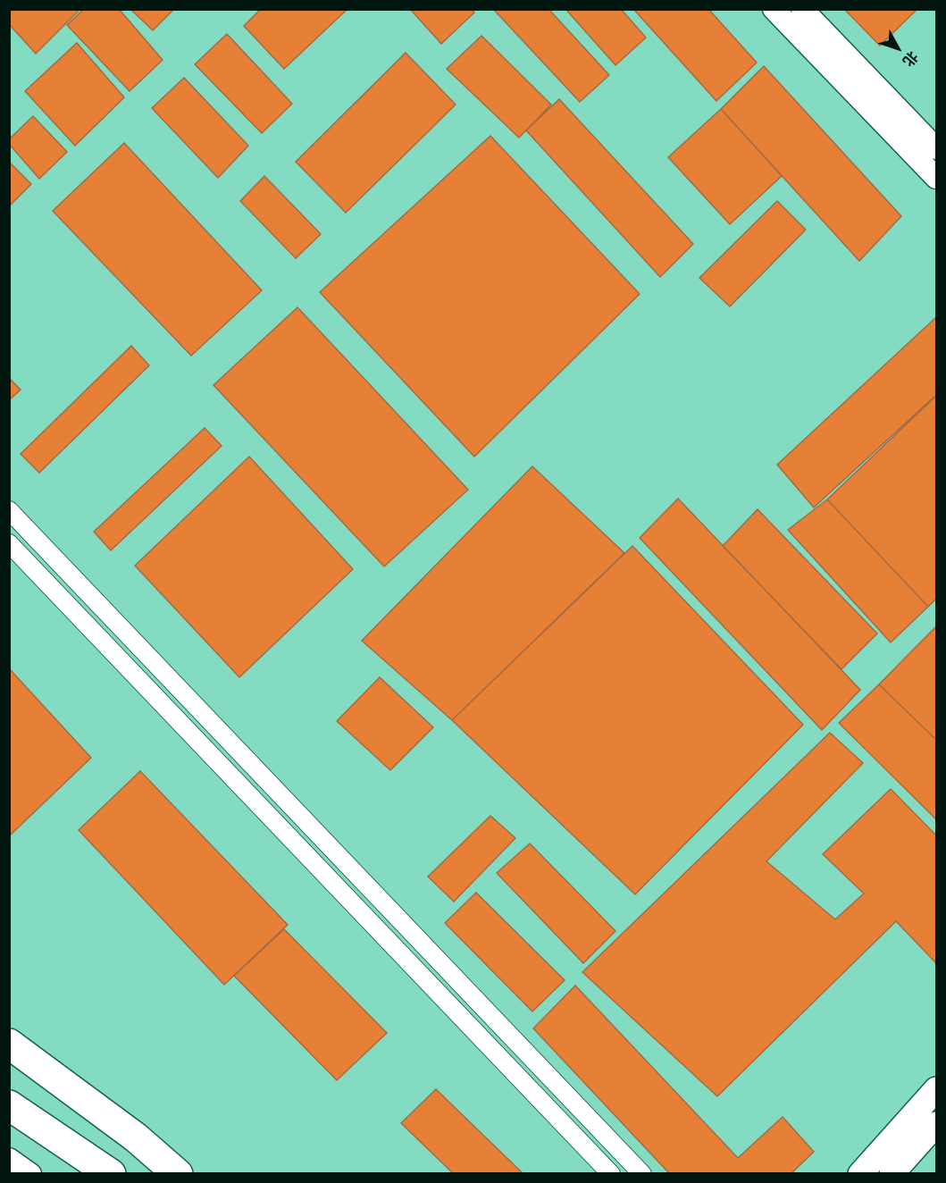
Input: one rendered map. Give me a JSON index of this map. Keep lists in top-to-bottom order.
{
  "north": "bottom right"
}
